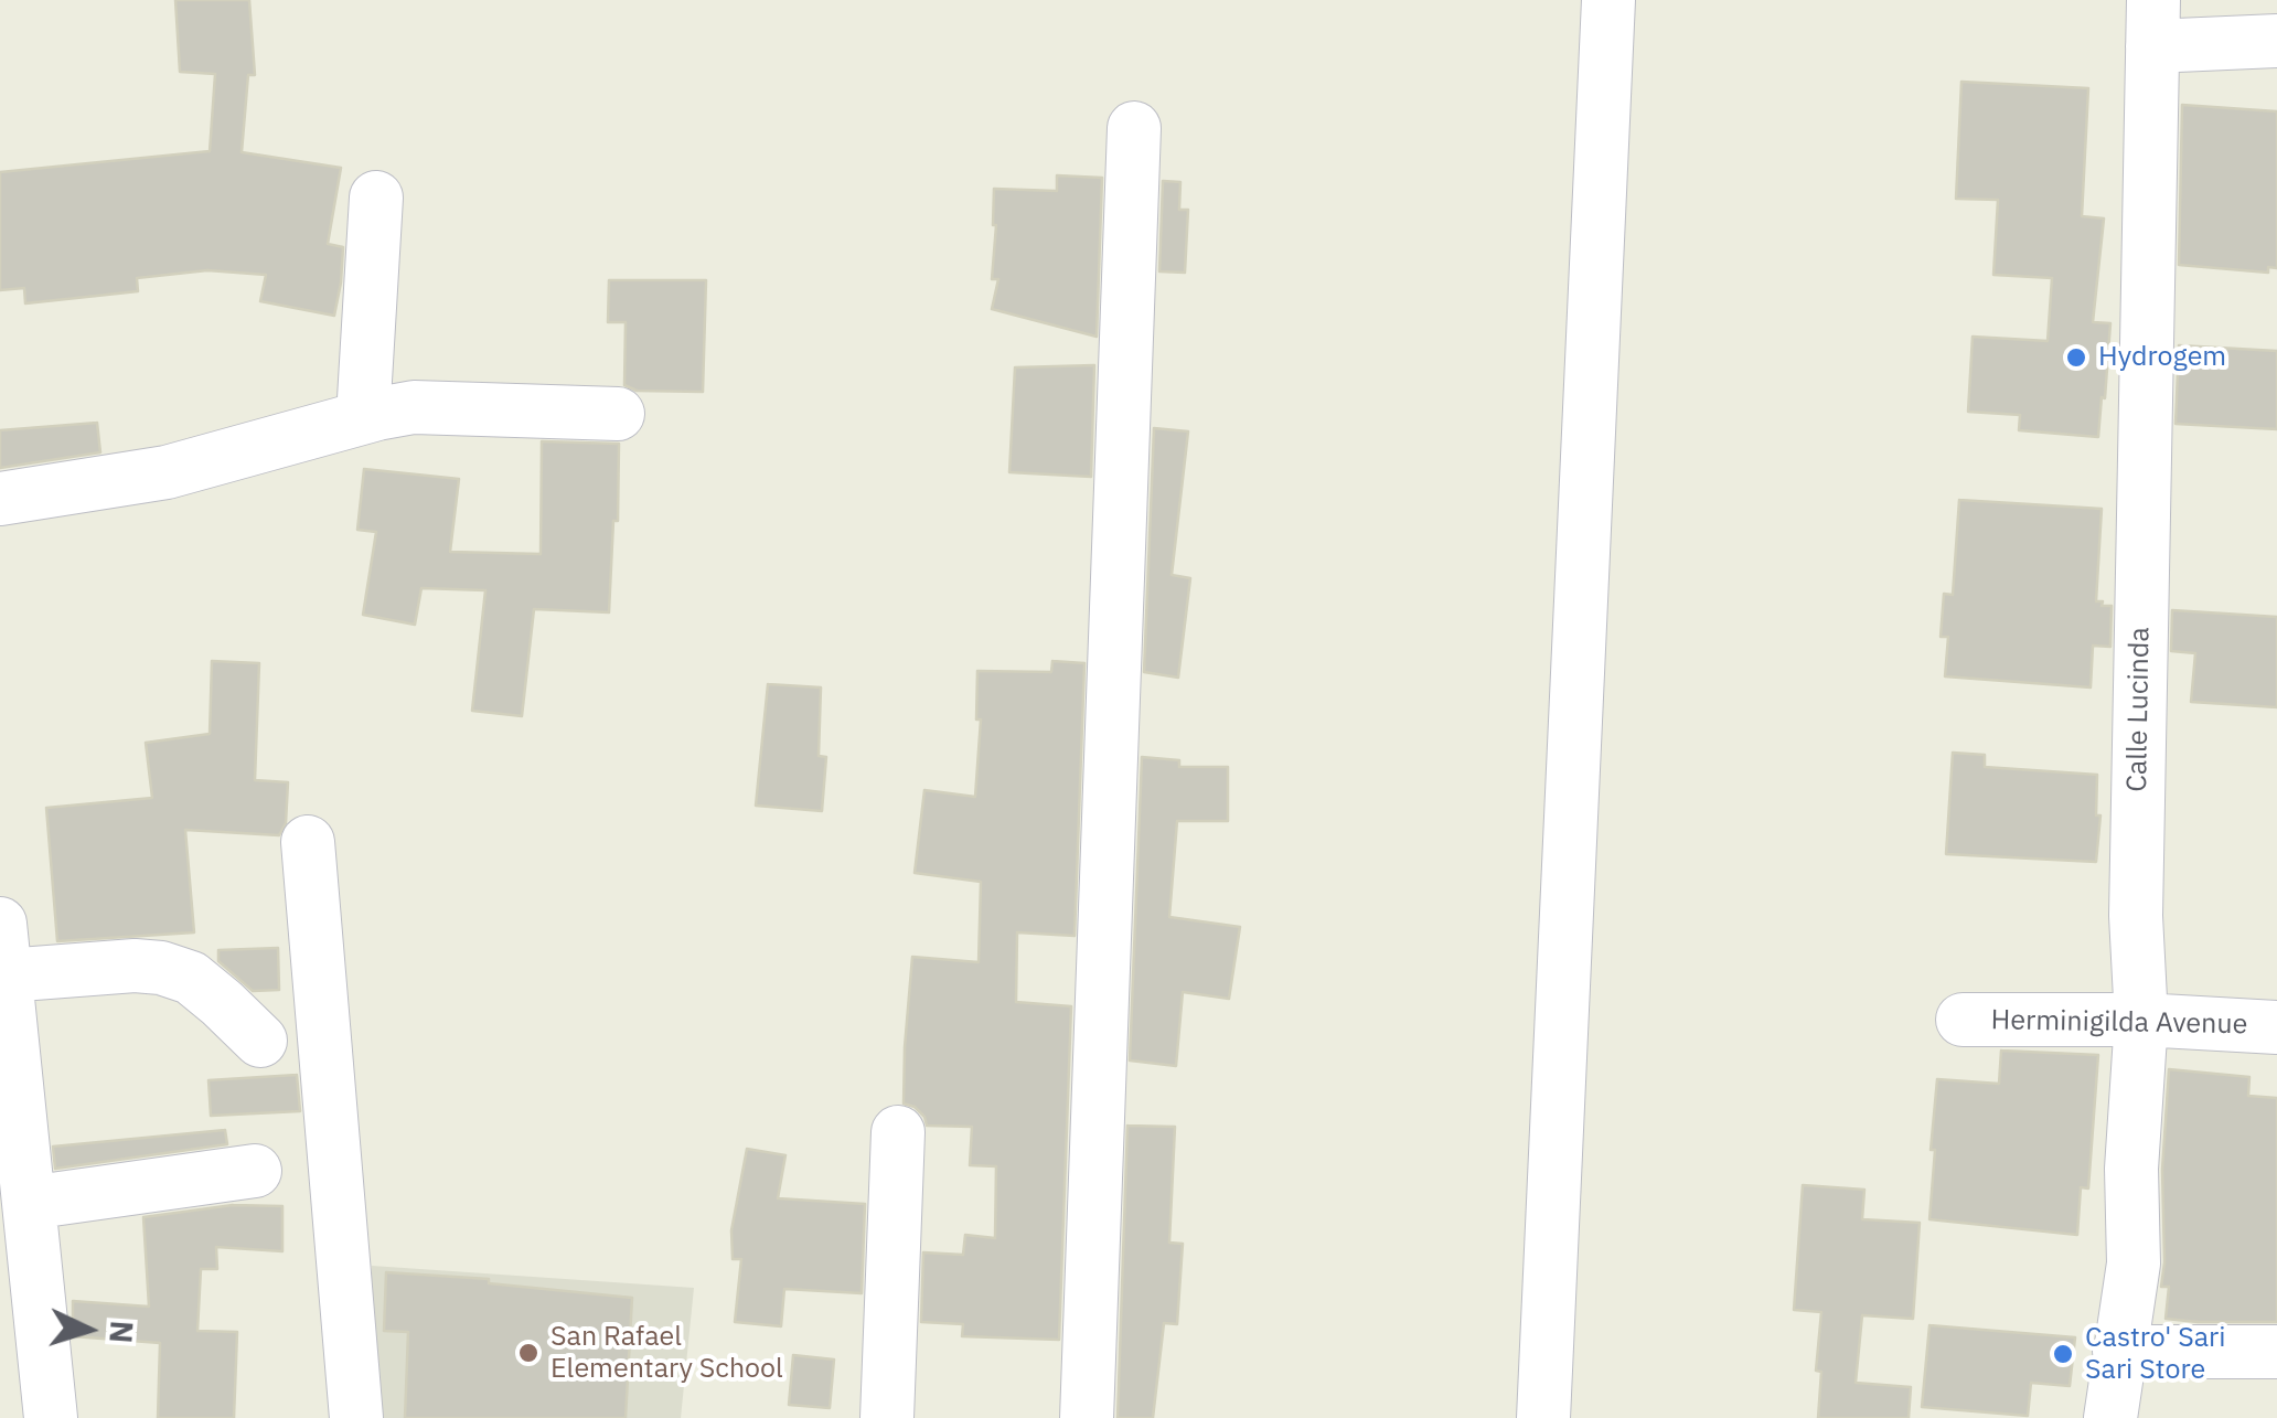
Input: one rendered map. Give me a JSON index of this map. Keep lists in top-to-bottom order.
{
  "streets": {
    "street": ["Calle Lucinda", "Herminigilda Avenue"]
  },
  "crossings": [
    ["Calle Lucinda", "Herminigilda Avenue"]
  ],
  "places": ["Hydrogem", "San Rafael Elementary School", "Castro' Sari Sari Store"],
  "north": "right"
}
